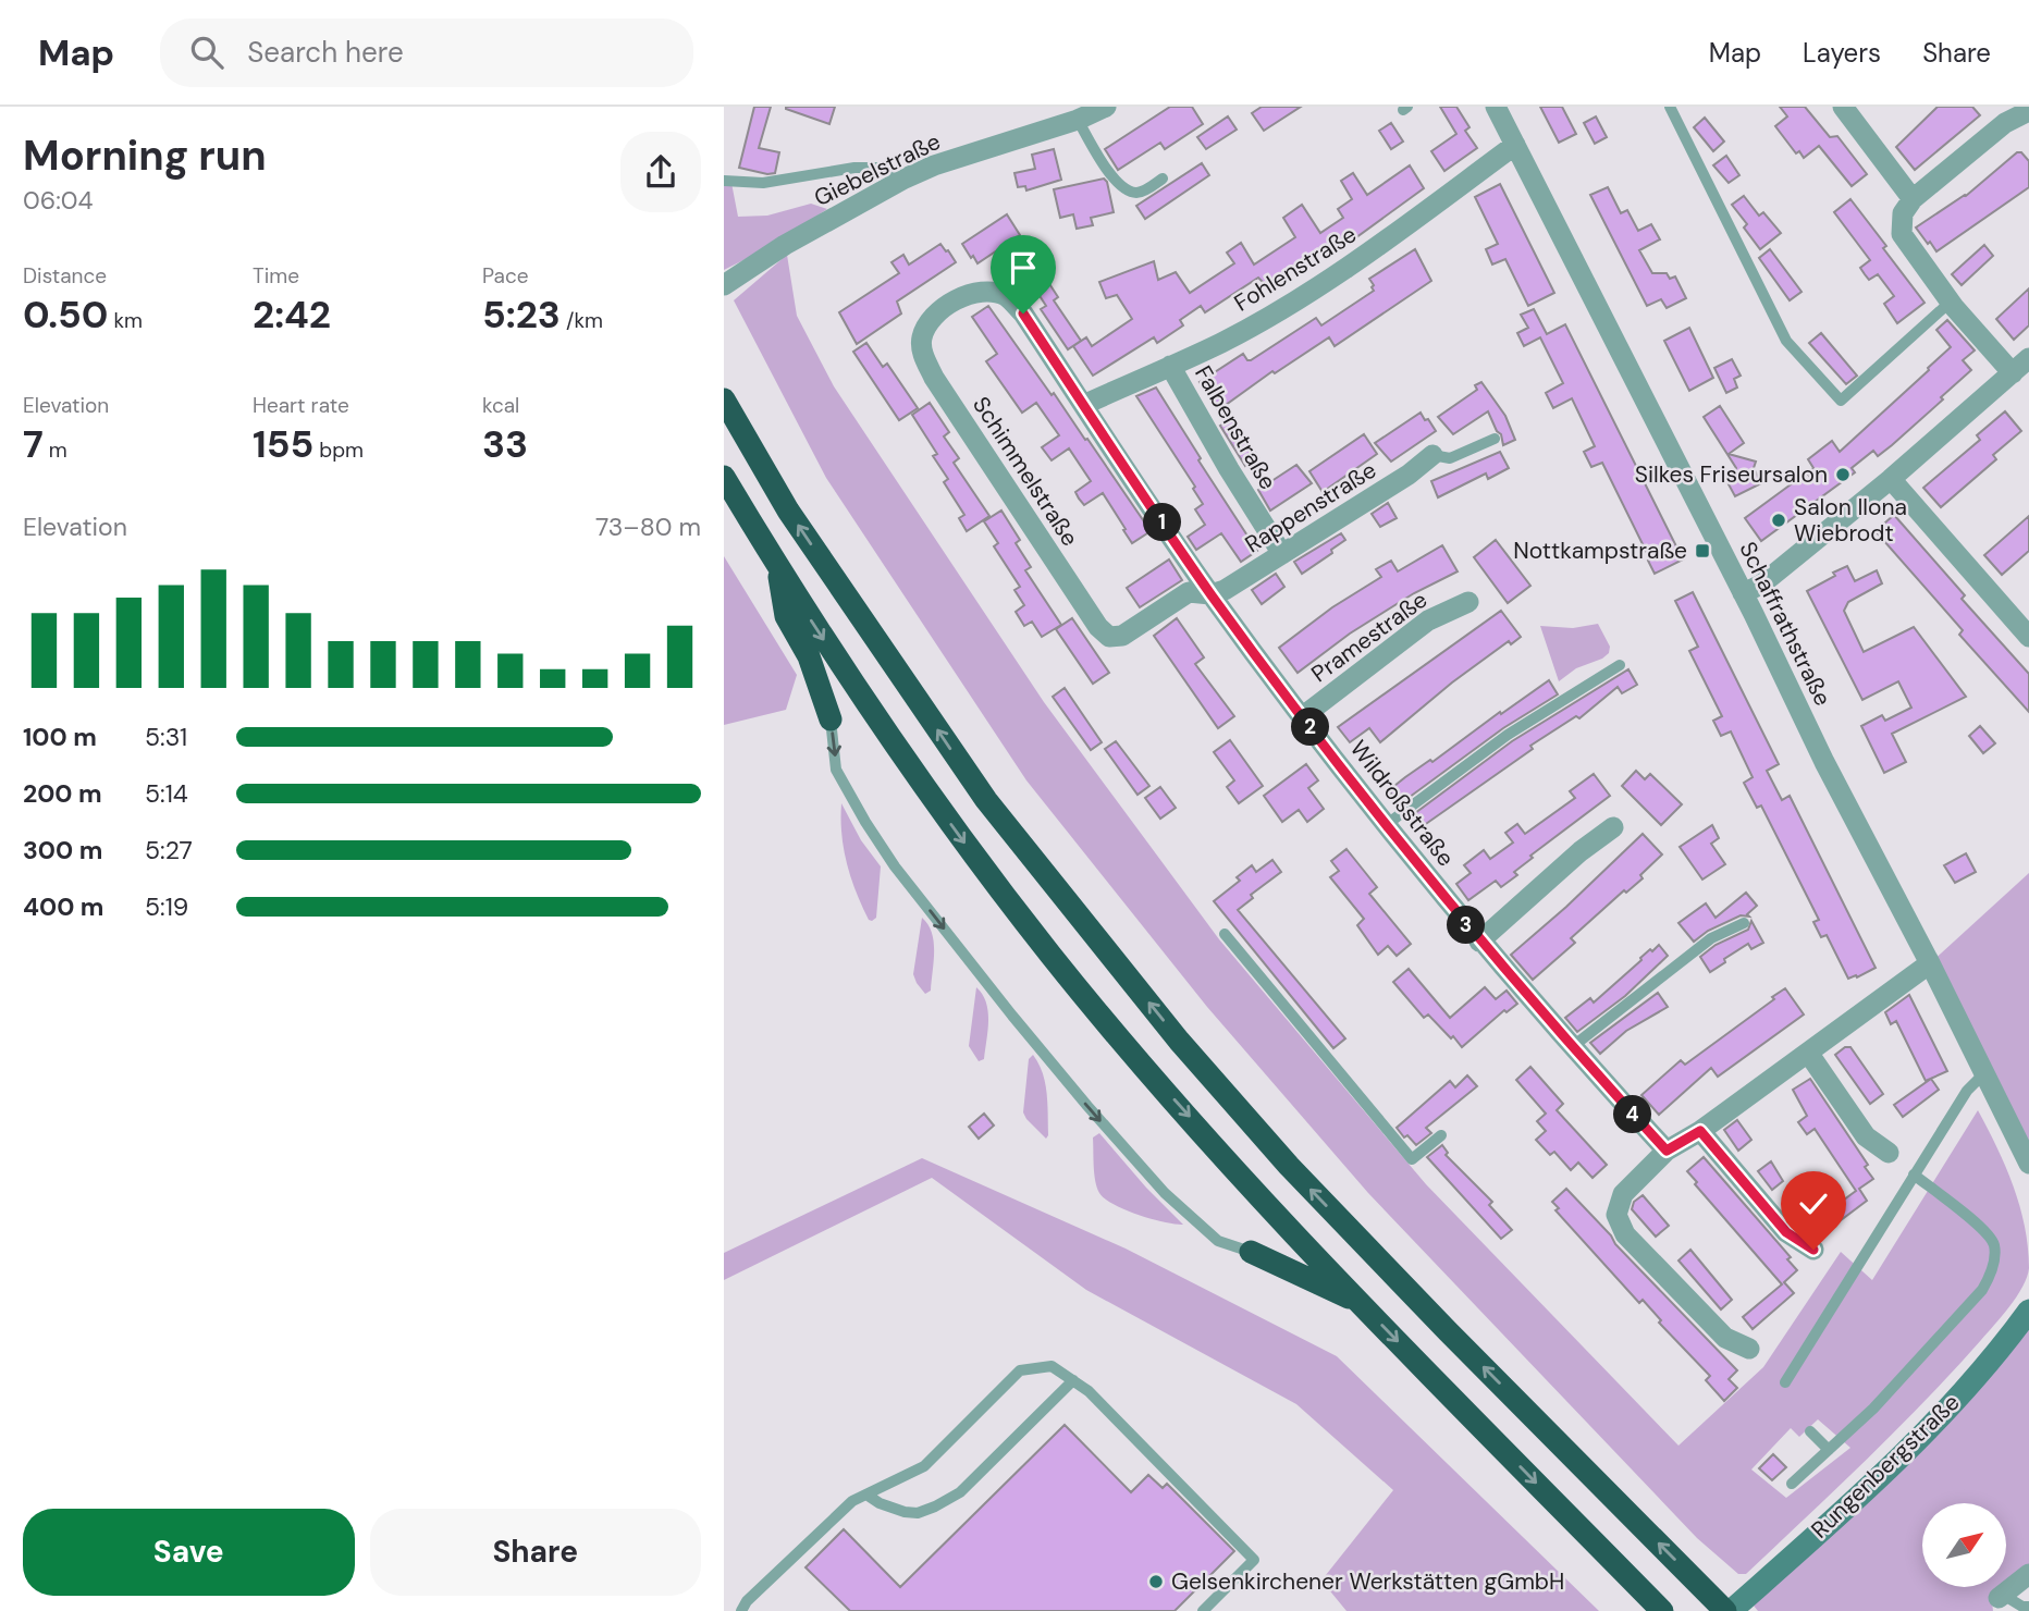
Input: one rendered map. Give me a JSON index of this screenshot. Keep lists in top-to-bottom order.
{
  "streets": {
    "street": [
      "Giebelstraße",
      "Fohlenstraße",
      "Falbenstraße",
      "Schimmelstraße",
      "Rappenstraße",
      "Schaffrathstraße",
      "Pramestraße",
      "Wildroßstraße",
      "Rungenbergstraße"
    ]
  },
  "crossings": [
    ["Fohlenstraße", "Falbenstraße"],
    ["Fohlenstraße", "Schaffrathstraße"],
    ["Fohlenstraße", "Wildroßstraße"],
    ["Falbenstraße", "Rappenstraße"],
    ["Schimmelstraße", "Rappenstraße"],
    ["Schimmelstraße", "Wildroßstraße"],
    ["Rappenstraße", "Wildroßstraße"],
    ["Pramestraße", "Wildroßstraße"]
  ],
  "places": {
    "other": ["Silkes Friseursalon", "Salon Ilona Wiebrodt", "Gelsenkirchener Werkstätten gGmbH"],
    "transit": ["Nottkampstraße"]
  },
  "north": "top right",
  "page": {
    "header": "Map",
    "search": "Search here",
    "nav": ["Map", "Layers", "Share"],
    "heading": ["Morning run", "06:04"],
    "stats": [
      ["Distance", "0.50 km"],
      ["Time", "2:42"],
      ["Pace", "5:23 /km"],
      ["Elevation", "7 m"],
      ["Heart rate", "155 bpm"],
      ["kcal", "33"]
    ],
    "chart": ["Elevation", "73–80 m"],
    "pins": [
      "1",
      "2",
      "3",
      "4"
    ],
    "list": [
      {
        "name": "100 m",
        "note": "5:31"
      },
      {
        "name": "200 m",
        "note": "5:14"
      },
      {
        "name": "300 m",
        "note": "5:27"
      },
      {
        "name": "400 m",
        "note": "5:19"
      }
    ],
    "buttons": ["Save", "Share"]
  }
}
